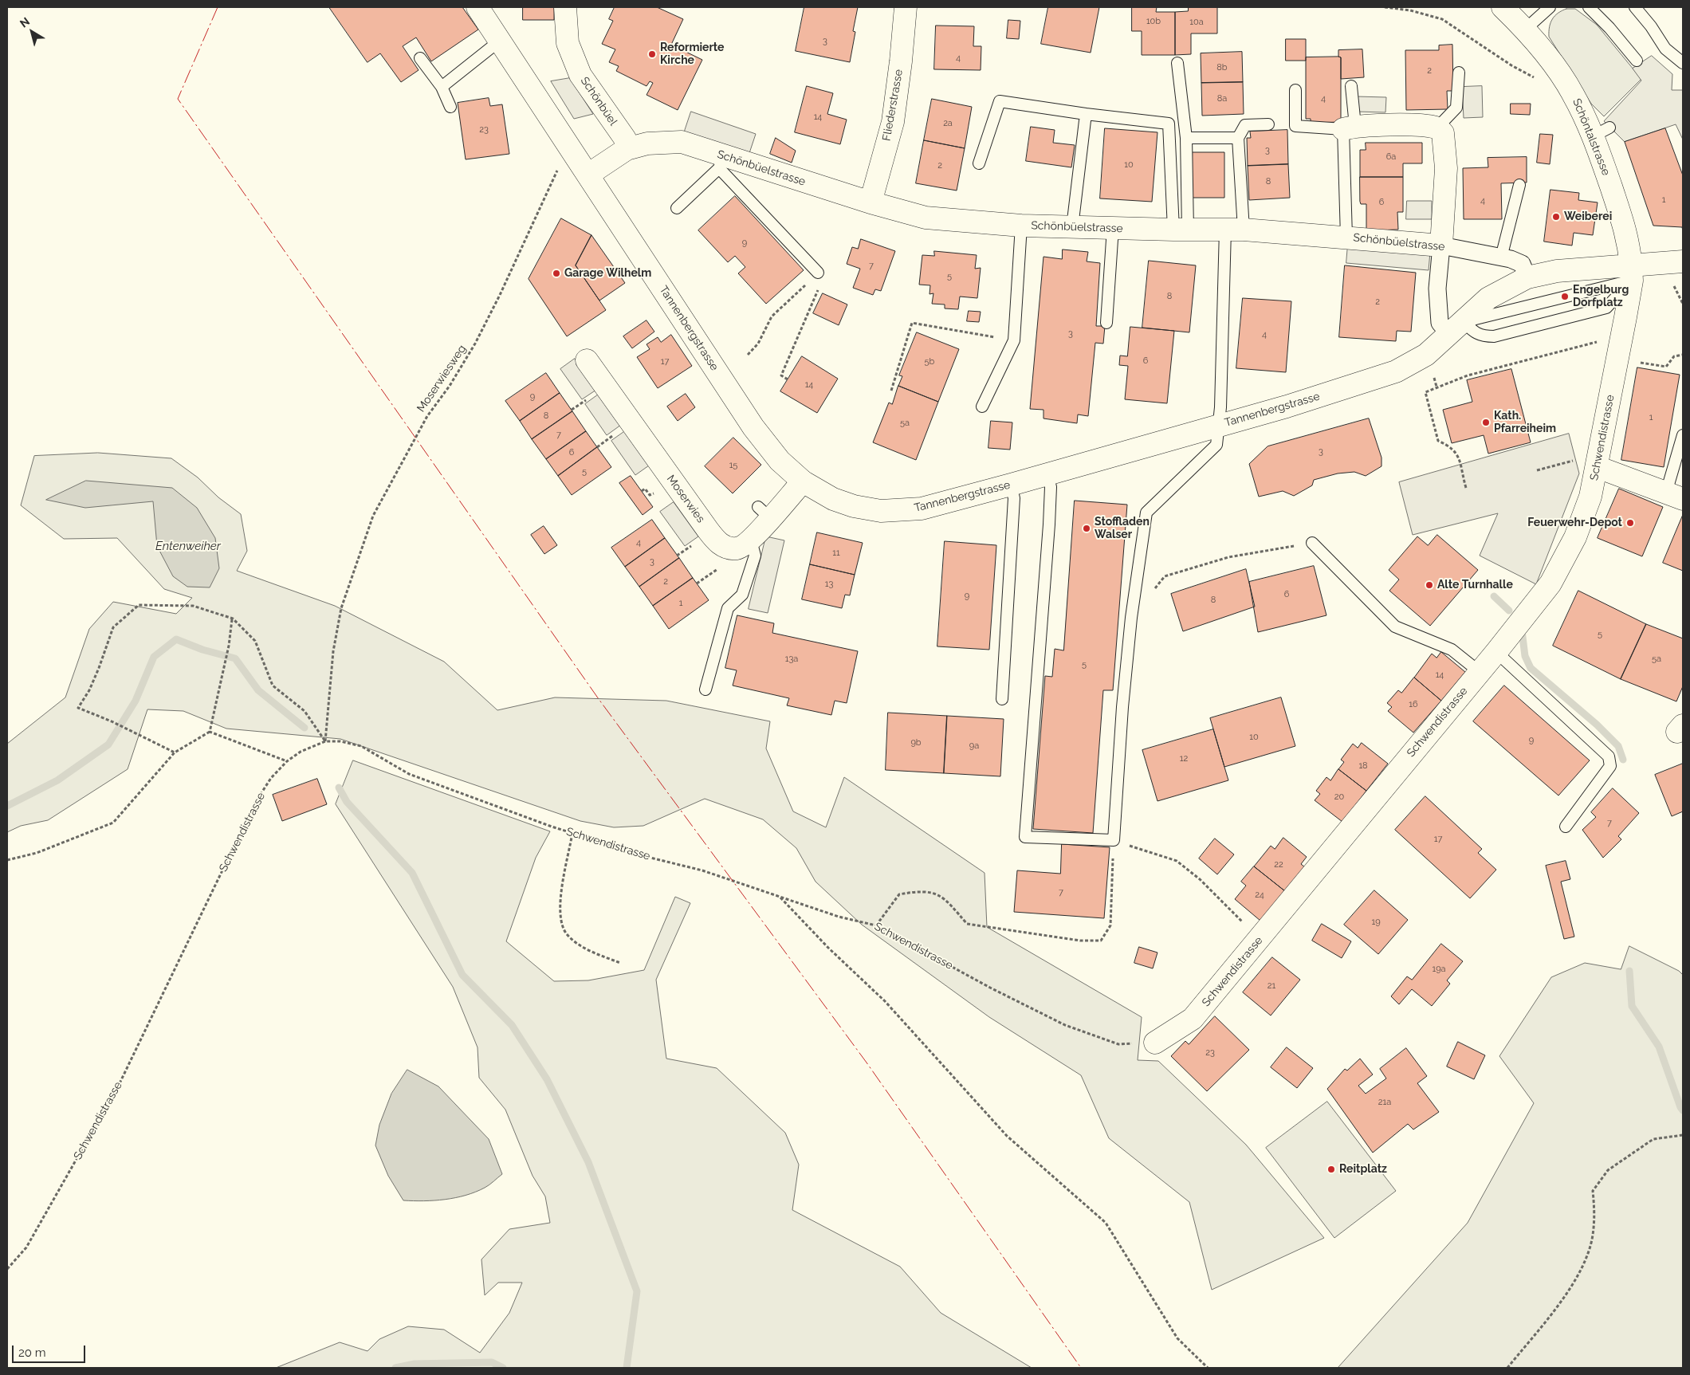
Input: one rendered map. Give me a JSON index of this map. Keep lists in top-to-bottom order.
{
  "streets": {
    "street": [
      "Schönbüel",
      "Fliederstrasse",
      "Schöntalstrasse",
      "Schönbüelstrasse",
      "Tannenbergstrasse",
      "Schwendistrasse",
      "Moserwies"
    ],
    "path": ["Moserwiesweg"]
  },
  "crossings": [
    ["Schönbüel", "Schönbüelstrasse"],
    ["Fliederstrasse", "Schönbüelstrasse"],
    ["Schöntalstrasse", "Tannenbergstrasse"],
    ["Schöntalstrasse", "Schwendistrasse"],
    ["Schönbüelstrasse", "Tannenbergstrasse"],
    ["Tannenbergstrasse", "Schwendistrasse"],
    ["Tannenbergstrasse", "Moserwies"],
    ["Moserwiesweg", "Schwendistrasse"]
  ],
  "water": ["Entenweiher"],
  "places": [
    "Reformierte Kirche",
    "Weiberei",
    "Garage Wilhelm",
    "Engelburg Dorfplatz",
    "Kath. Pfarreiheim",
    "Feuerwehr-Depot",
    "Stoffladen Walser",
    "Alte Turnhalle",
    "Reitplatz"
  ],
  "house_numbers": [
    "10b",
    "10a",
    "3",
    "4",
    "8b",
    "2",
    "8a",
    "4",
    "14",
    "2a",
    "23",
    "3",
    "6a",
    "10",
    "2",
    "8",
    "1",
    "4",
    "6",
    "9",
    "7",
    "5",
    "8",
    "2",
    "3",
    "4",
    "6",
    "17",
    "5b",
    "14",
    "9",
    "8",
    "1",
    "5a",
    "7",
    "3",
    "6",
    "15",
    "5",
    "4",
    "11",
    "3",
    "2",
    "13",
    "6",
    "9",
    "8",
    "1",
    "5",
    "13a",
    "5a",
    "5",
    "14",
    "16",
    "10",
    "9",
    "9b",
    "9a",
    "12",
    "18",
    "20",
    "7",
    "17",
    "22",
    "7",
    "24",
    "19",
    "19a",
    "21",
    "23",
    "21a"
  ],
  "scale_bar": "20 m",
  "north": "top left"
}
